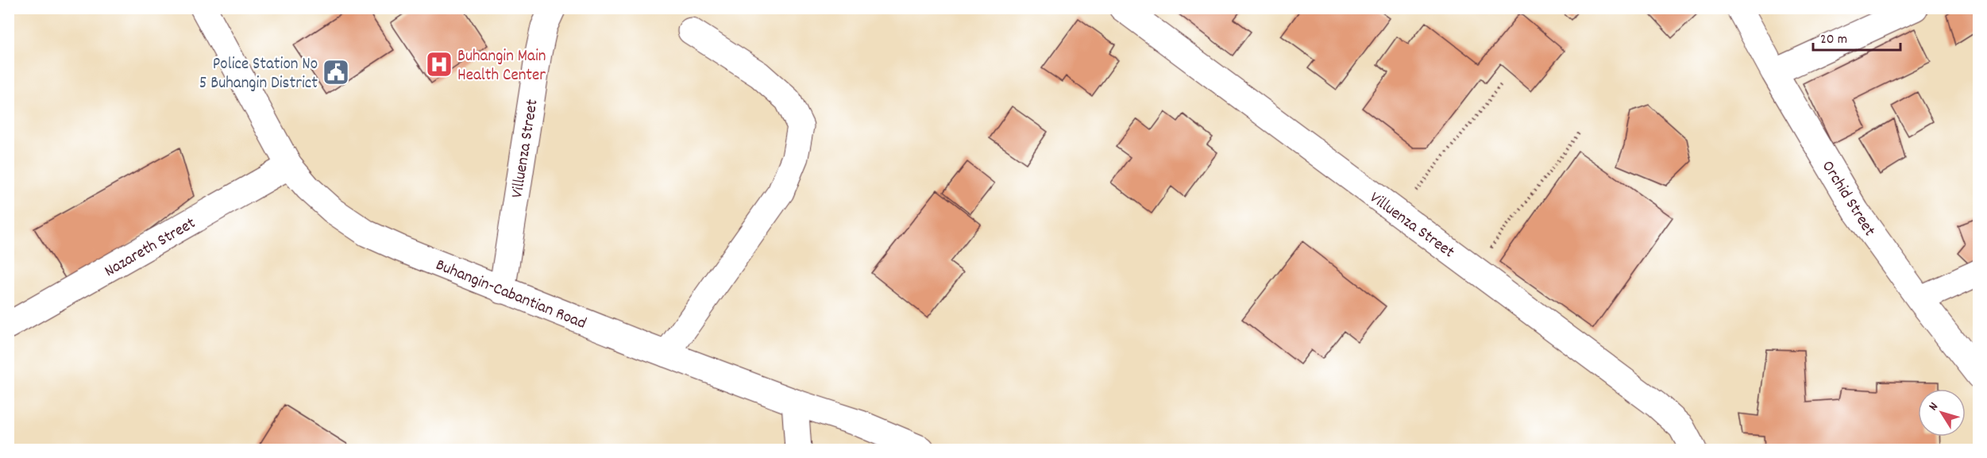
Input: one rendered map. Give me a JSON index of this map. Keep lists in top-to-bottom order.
{
  "streets": {
    "street": [
      "Villuenza Street",
      "Orchid Street",
      "Nazareth Street",
      "Buhangin-Cabantian Road"
    ]
  },
  "crossings": [
    ["Villuenza Street", "Buhangin-Cabantian Road"],
    ["Nazareth Street", "Buhangin-Cabantian Road"]
  ],
  "places": {
    "hospital": ["Buhangin Main Health Center"],
    "public building": ["Police Station No 5 Buhangin District"]
  },
  "scale_bar": "20 m",
  "north": "top left"
}
